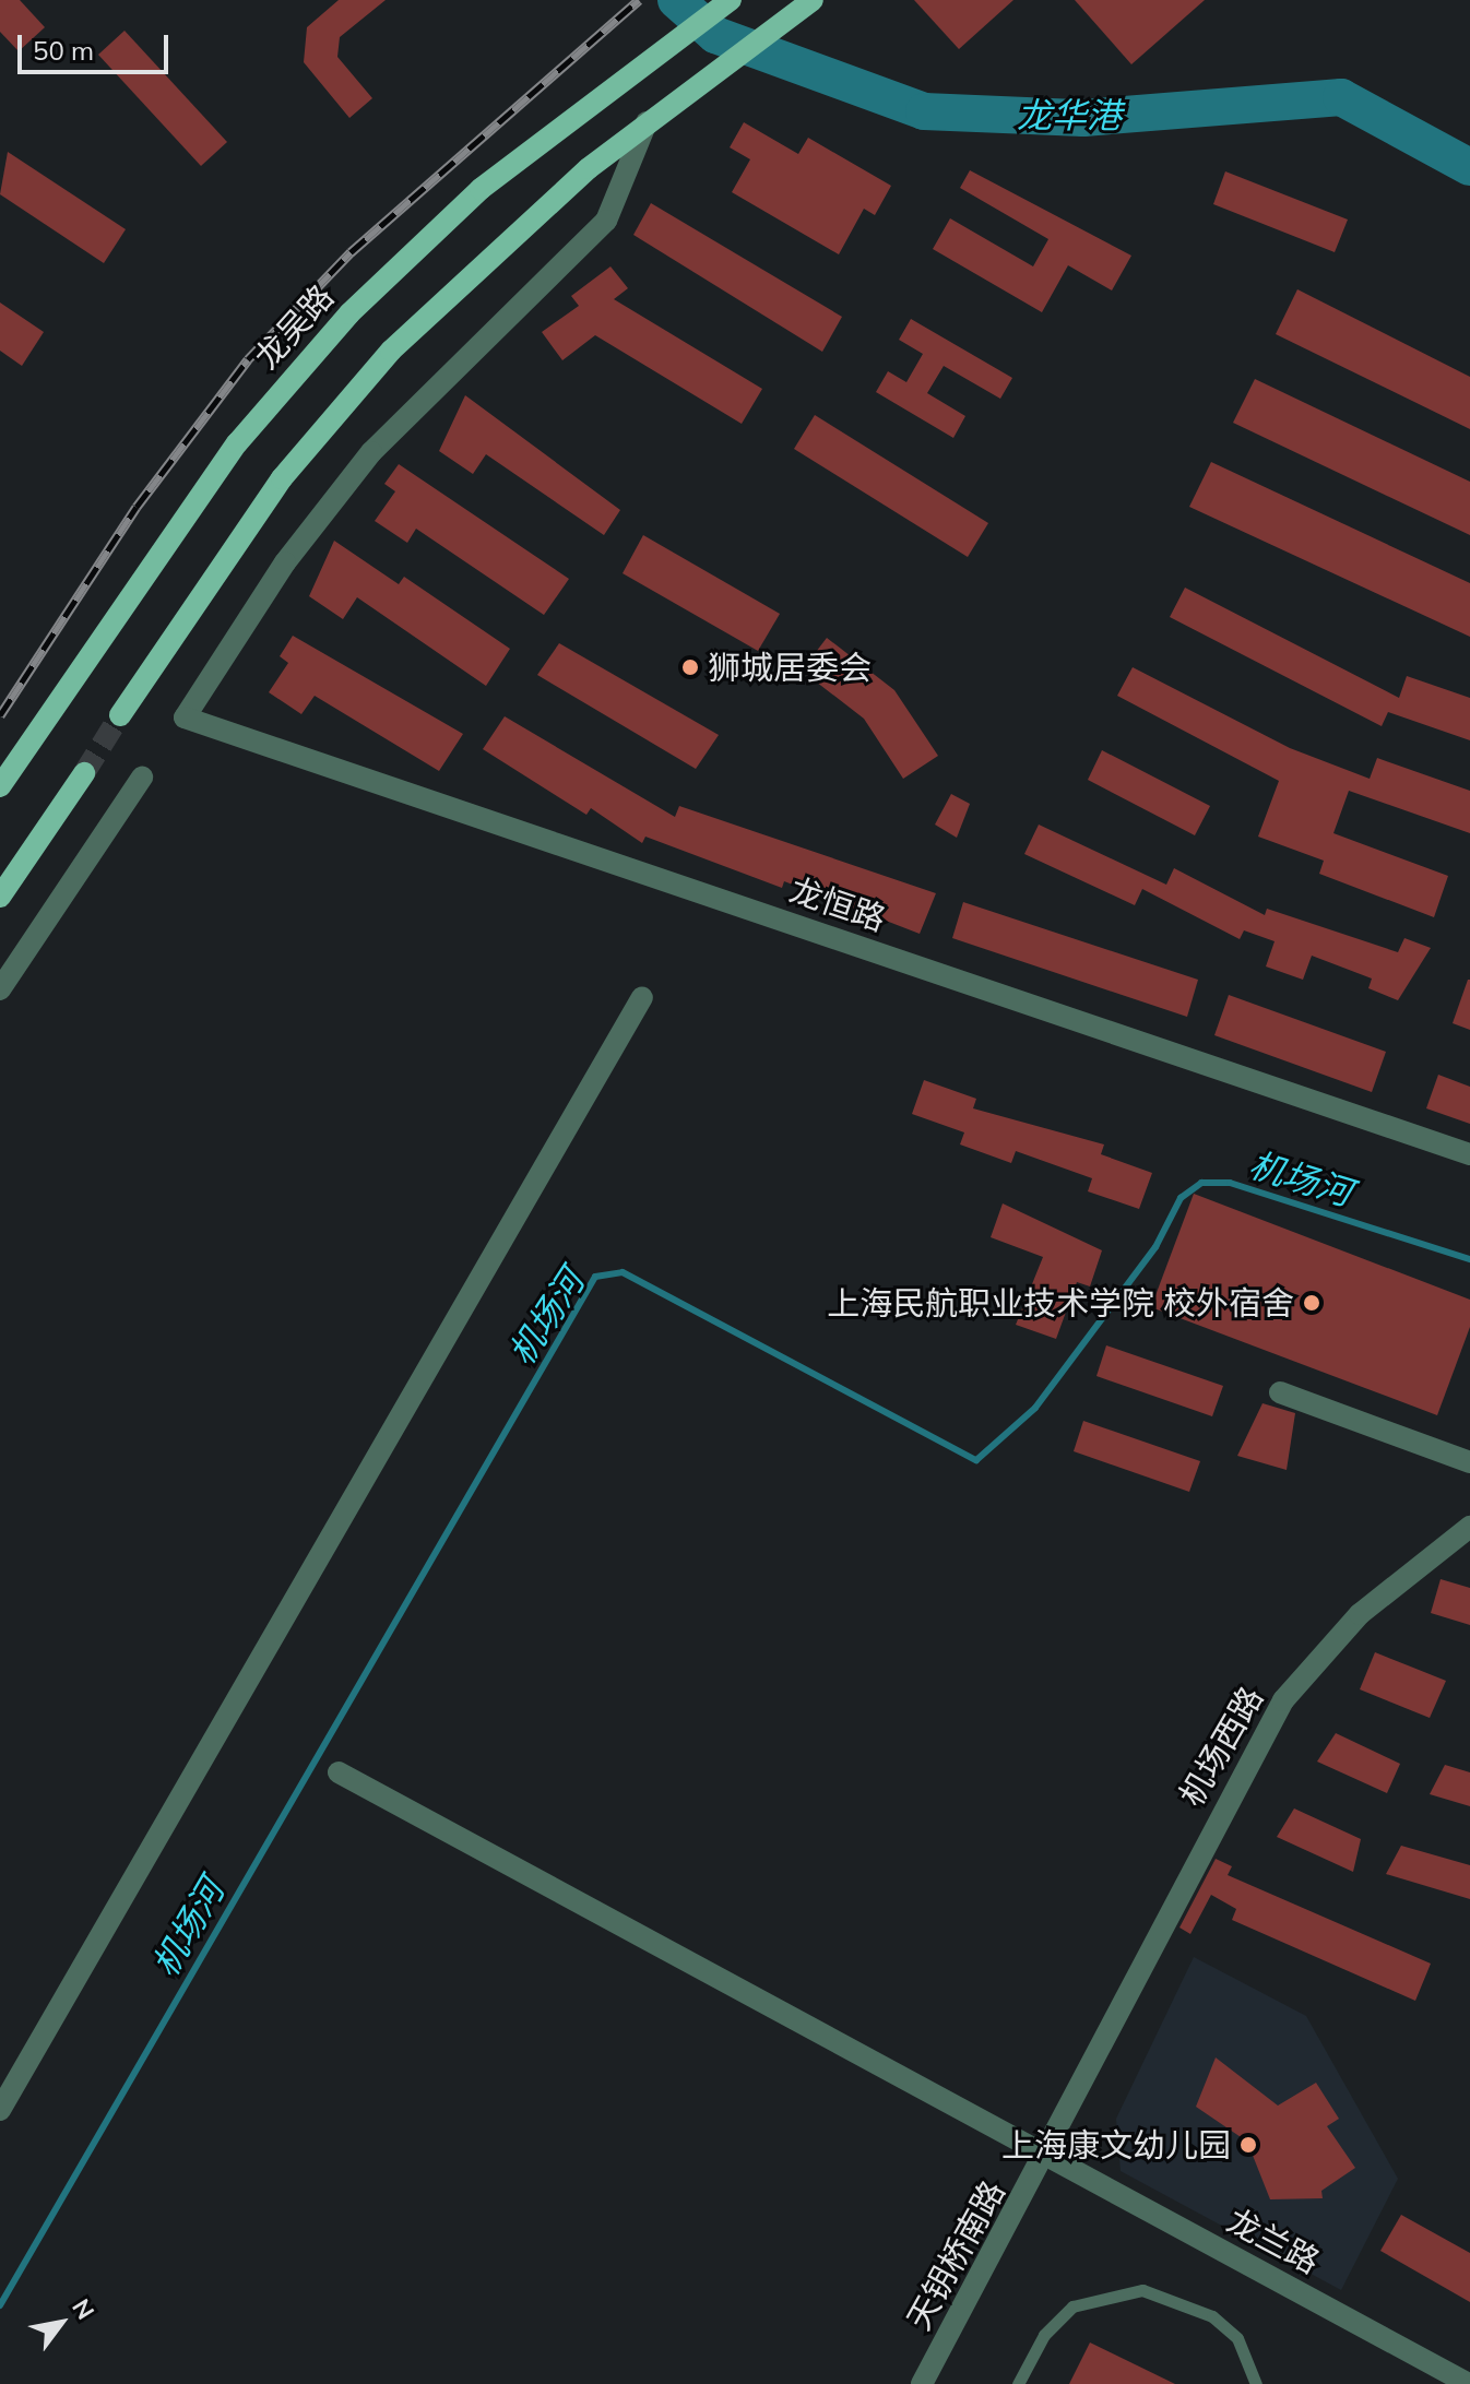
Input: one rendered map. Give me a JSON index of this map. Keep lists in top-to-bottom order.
{
  "streets": {
    "main road": ["龙吴路"],
    "street": [
      "龙恒路",
      "机场西路",
      "龙兰路",
      "天钥桥南路"
    ]
  },
  "crossings": [
    ["机场西路", "龙兰路"],
    ["机场西路", "天钥桥南路"],
    ["龙兰路", "天钥桥南路"]
  ],
  "water": ["龙华港", "机场河"],
  "places": ["狮城居委会", "上海民航职业技术学院 校外宿舍", "上海康文幼儿园"],
  "scale_bar": "50 m",
  "north": "top right"
}
